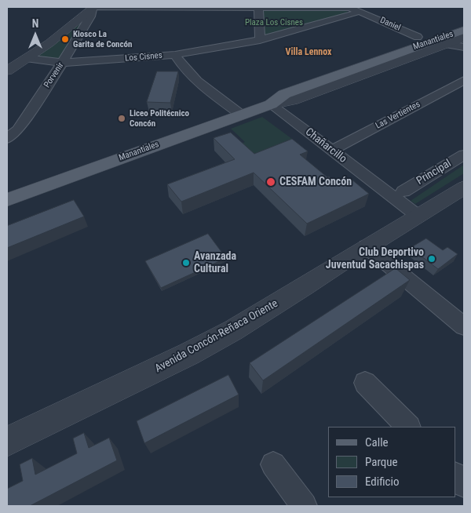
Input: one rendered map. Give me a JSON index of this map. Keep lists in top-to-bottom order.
{
  "streets": {
    "main road": ["Manantiales"],
    "street": [
      "Daniel",
      "Los Cisnes",
      "Porvenir",
      "Las Vertientes",
      "Chañarcillo",
      "Principal",
      "Avenida Concón-Reñaca Oriente"
    ]
  },
  "crossings": [
    ["Daniel", "Los Cisnes"],
    ["Daniel", "Porvenir"],
    ["Manantiales", "Chañarcillo"],
    ["Los Cisnes", "Porvenir"],
    ["Las Vertientes", "Chañarcillo"],
    ["Chañarcillo", "Avenida Concón-Reñaca Oriente"]
  ],
  "districts": ["Villa Lennox"],
  "parks": ["Plaza Los Cisnes"],
  "places": [
    "Kiosco La Garita de Concón",
    "Liceo Politécnico Concón",
    "CESFAM Concón",
    "Club Deportivo Juventud Sacachispas",
    "Avanzada Cultural"
  ],
  "legend": ["Calle", "Parque", "Edificio"],
  "north": "top"
}
